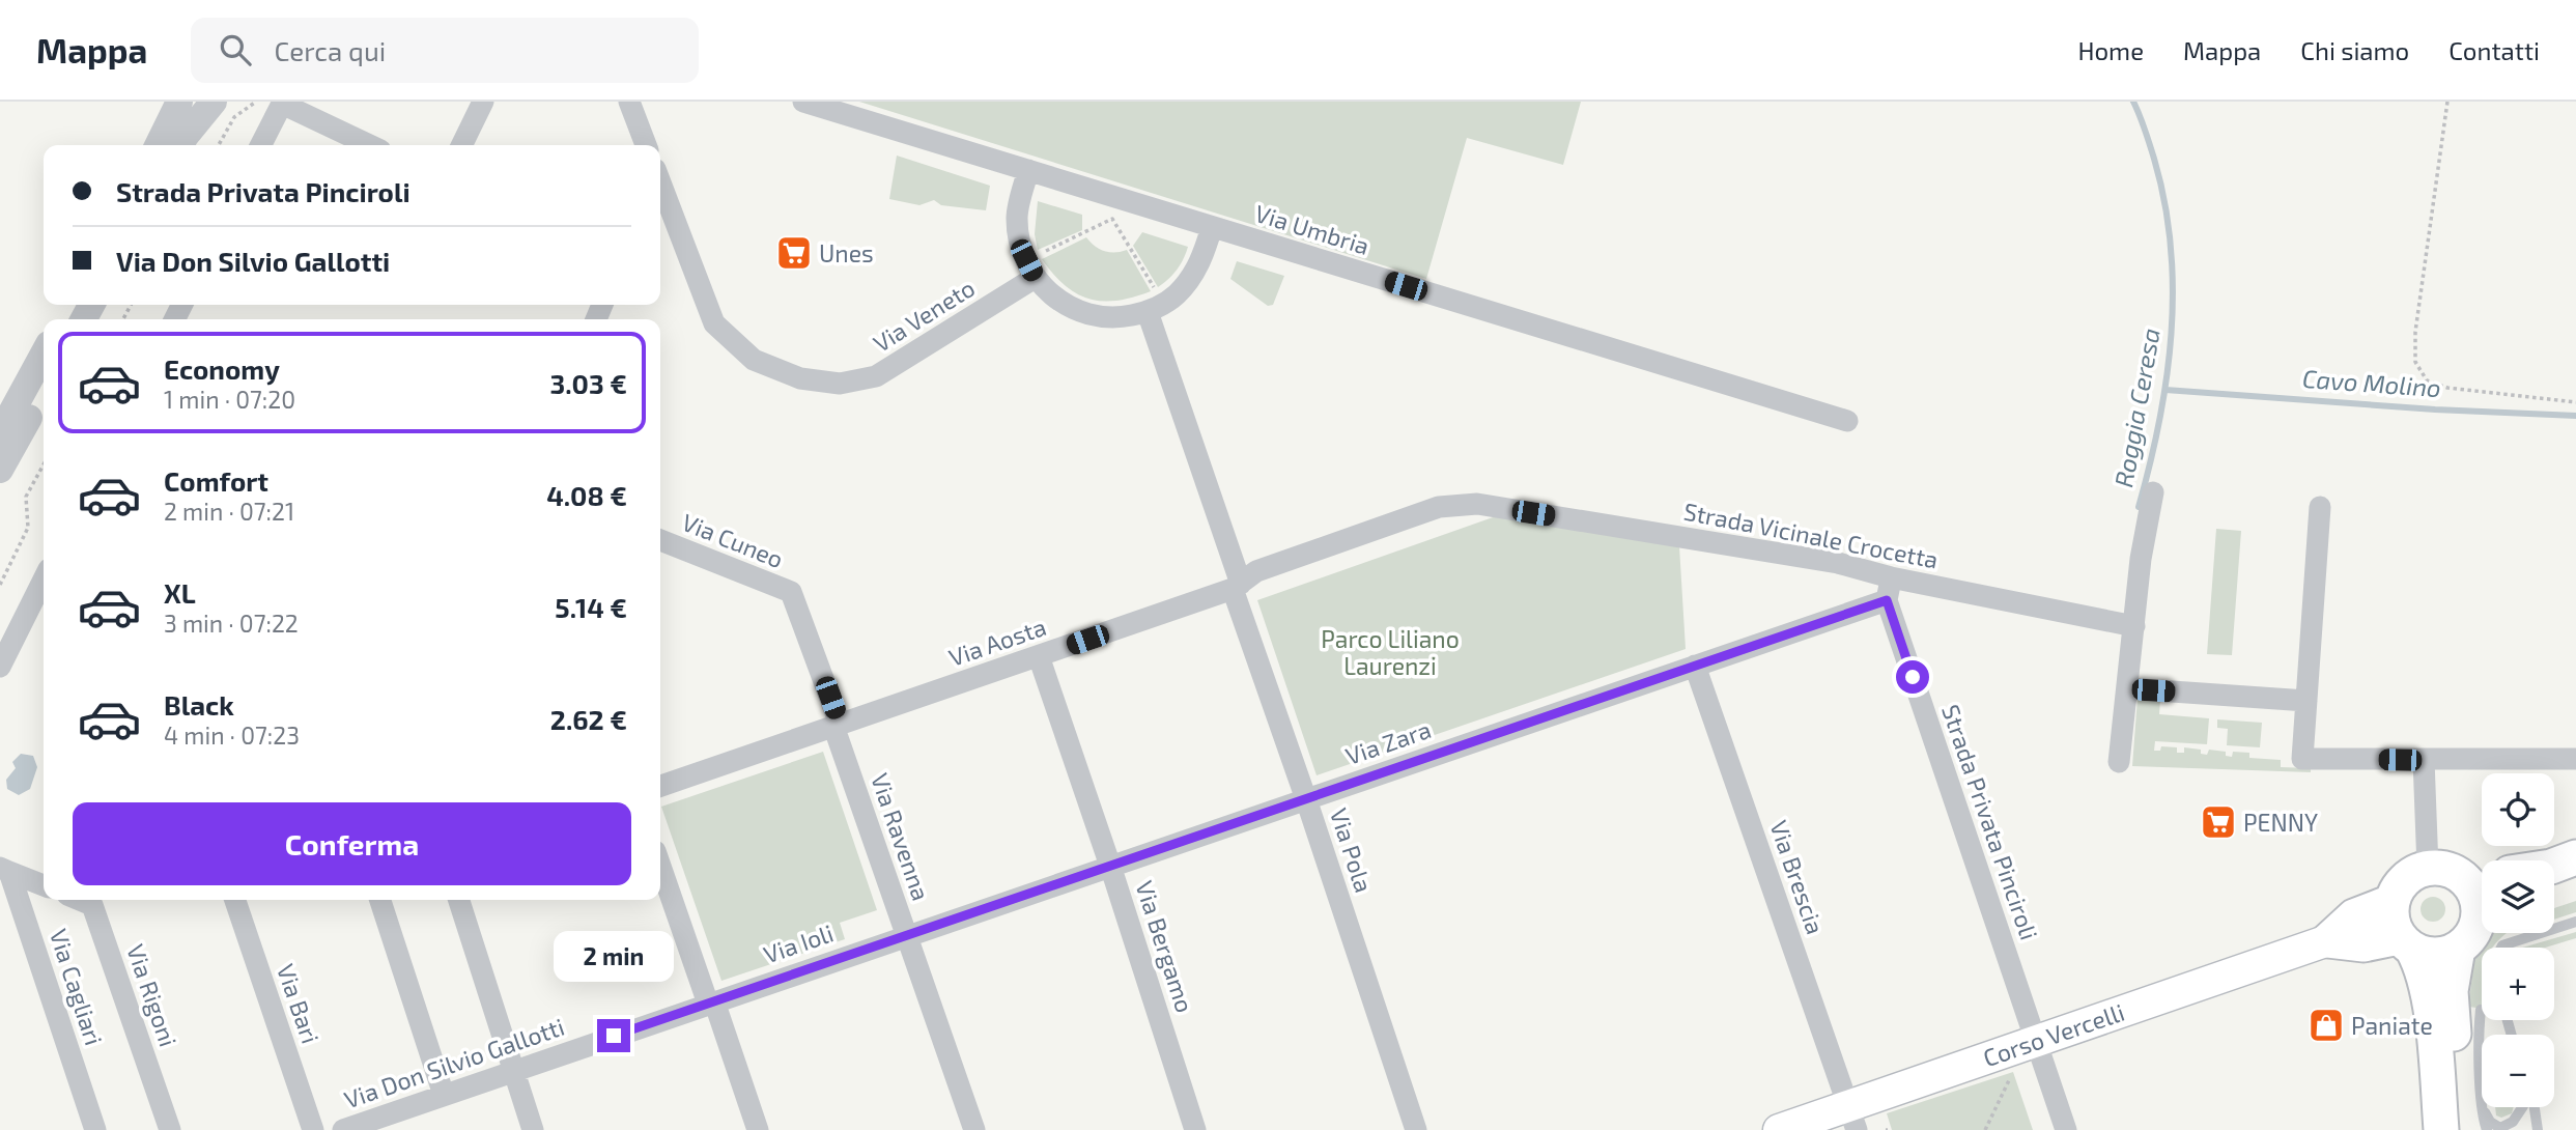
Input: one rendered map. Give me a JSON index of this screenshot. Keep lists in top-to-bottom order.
{
  "streets": {
    "main road": ["Corso Vercelli"],
    "street": [
      "Via Umbria",
      "Via Veneto",
      "Strada Vicinale Crocetta",
      "Via Cuneo",
      "Via Aosta",
      "Via Zara",
      "Strada Privata Pinciroli",
      "Via Ravenna",
      "Via Pola",
      "Via Brescia",
      "Via Ioli",
      "Via Bergamo",
      "Via Cagliari",
      "Via Rigoni",
      "Via Bari",
      "Via Don Silvio Gallotti"
    ]
  },
  "crossings": [
    ["Strada Vicinale Crocetta", "Via Aosta"],
    ["Strada Vicinale Crocetta", "Strada Privata Pinciroli"],
    ["Via Cuneo", "Via Ravenna"],
    ["Via Aosta", "Via Ravenna"],
    ["Via Aosta", "Via Pola"],
    ["Via Aosta", "Via Bergamo"],
    ["Via Zara", "Strada Privata Pinciroli"],
    ["Via Zara", "Via Ravenna"],
    ["Via Zara", "Via Pola"],
    ["Via Zara", "Via Brescia"],
    ["Via Zara", "Via Ioli"],
    ["Via Zara", "Via Bergamo"],
    ["Strada Privata Pinciroli", "Corso Vercelli"],
    ["Via Ravenna", "Via Ioli"],
    ["Via Brescia", "Corso Vercelli"],
    ["Via Ioli", "Via Don Silvio Gallotti"]
  ],
  "water": ["Cavo Molino", "Roggia Ceresa"],
  "parks": ["Parco Liliano Laurenzi"],
  "places": {
    "supermarket": ["Unes", "PENNY"],
    "shop": ["Paniate"]
  },
  "page": {
    "header": "Mappa",
    "search": "Cerca qui",
    "nav": [
      "Home",
      "Mappa",
      "Chi siamo",
      "Contatti"
    ],
    "banner": ["Strada Privata Pinciroli", "Via Don Silvio Gallotti"],
    "list": [
      {
        "name": "Economy",
        "note": "1 min · 07:20",
        "value": "3.03 €"
      },
      {
        "name": "Comfort",
        "note": "2 min · 07:21",
        "value": "4.08 €"
      },
      {
        "name": "XL",
        "note": "3 min · 07:22",
        "value": "5.14 €"
      },
      {
        "name": "Black",
        "note": "4 min · 07:23",
        "value": "2.62 €"
      }
    ],
    "map_buttons": ["+", "−"],
    "buttons": "Conferma",
    "bubble": "2 min"
  }
}
